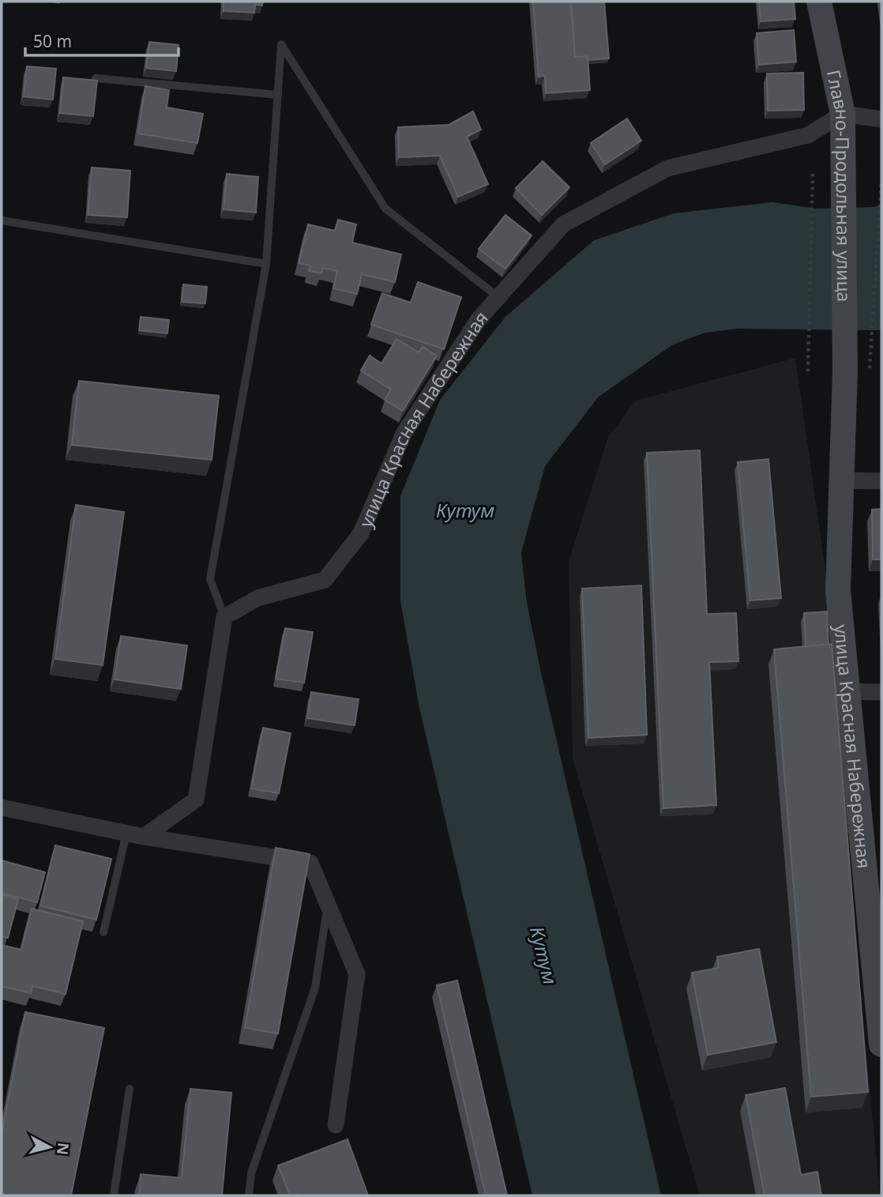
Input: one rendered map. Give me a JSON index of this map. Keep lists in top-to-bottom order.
{
  "streets": {
    "street": ["Главно-Продольная улица", "улица Красная Набережная"]
  },
  "crossings": [
    ["Главно-Продольная улица", "улица Красная Набережная"]
  ],
  "water": ["Кутум"],
  "scale_bar": "50 m",
  "north": "right"
}
